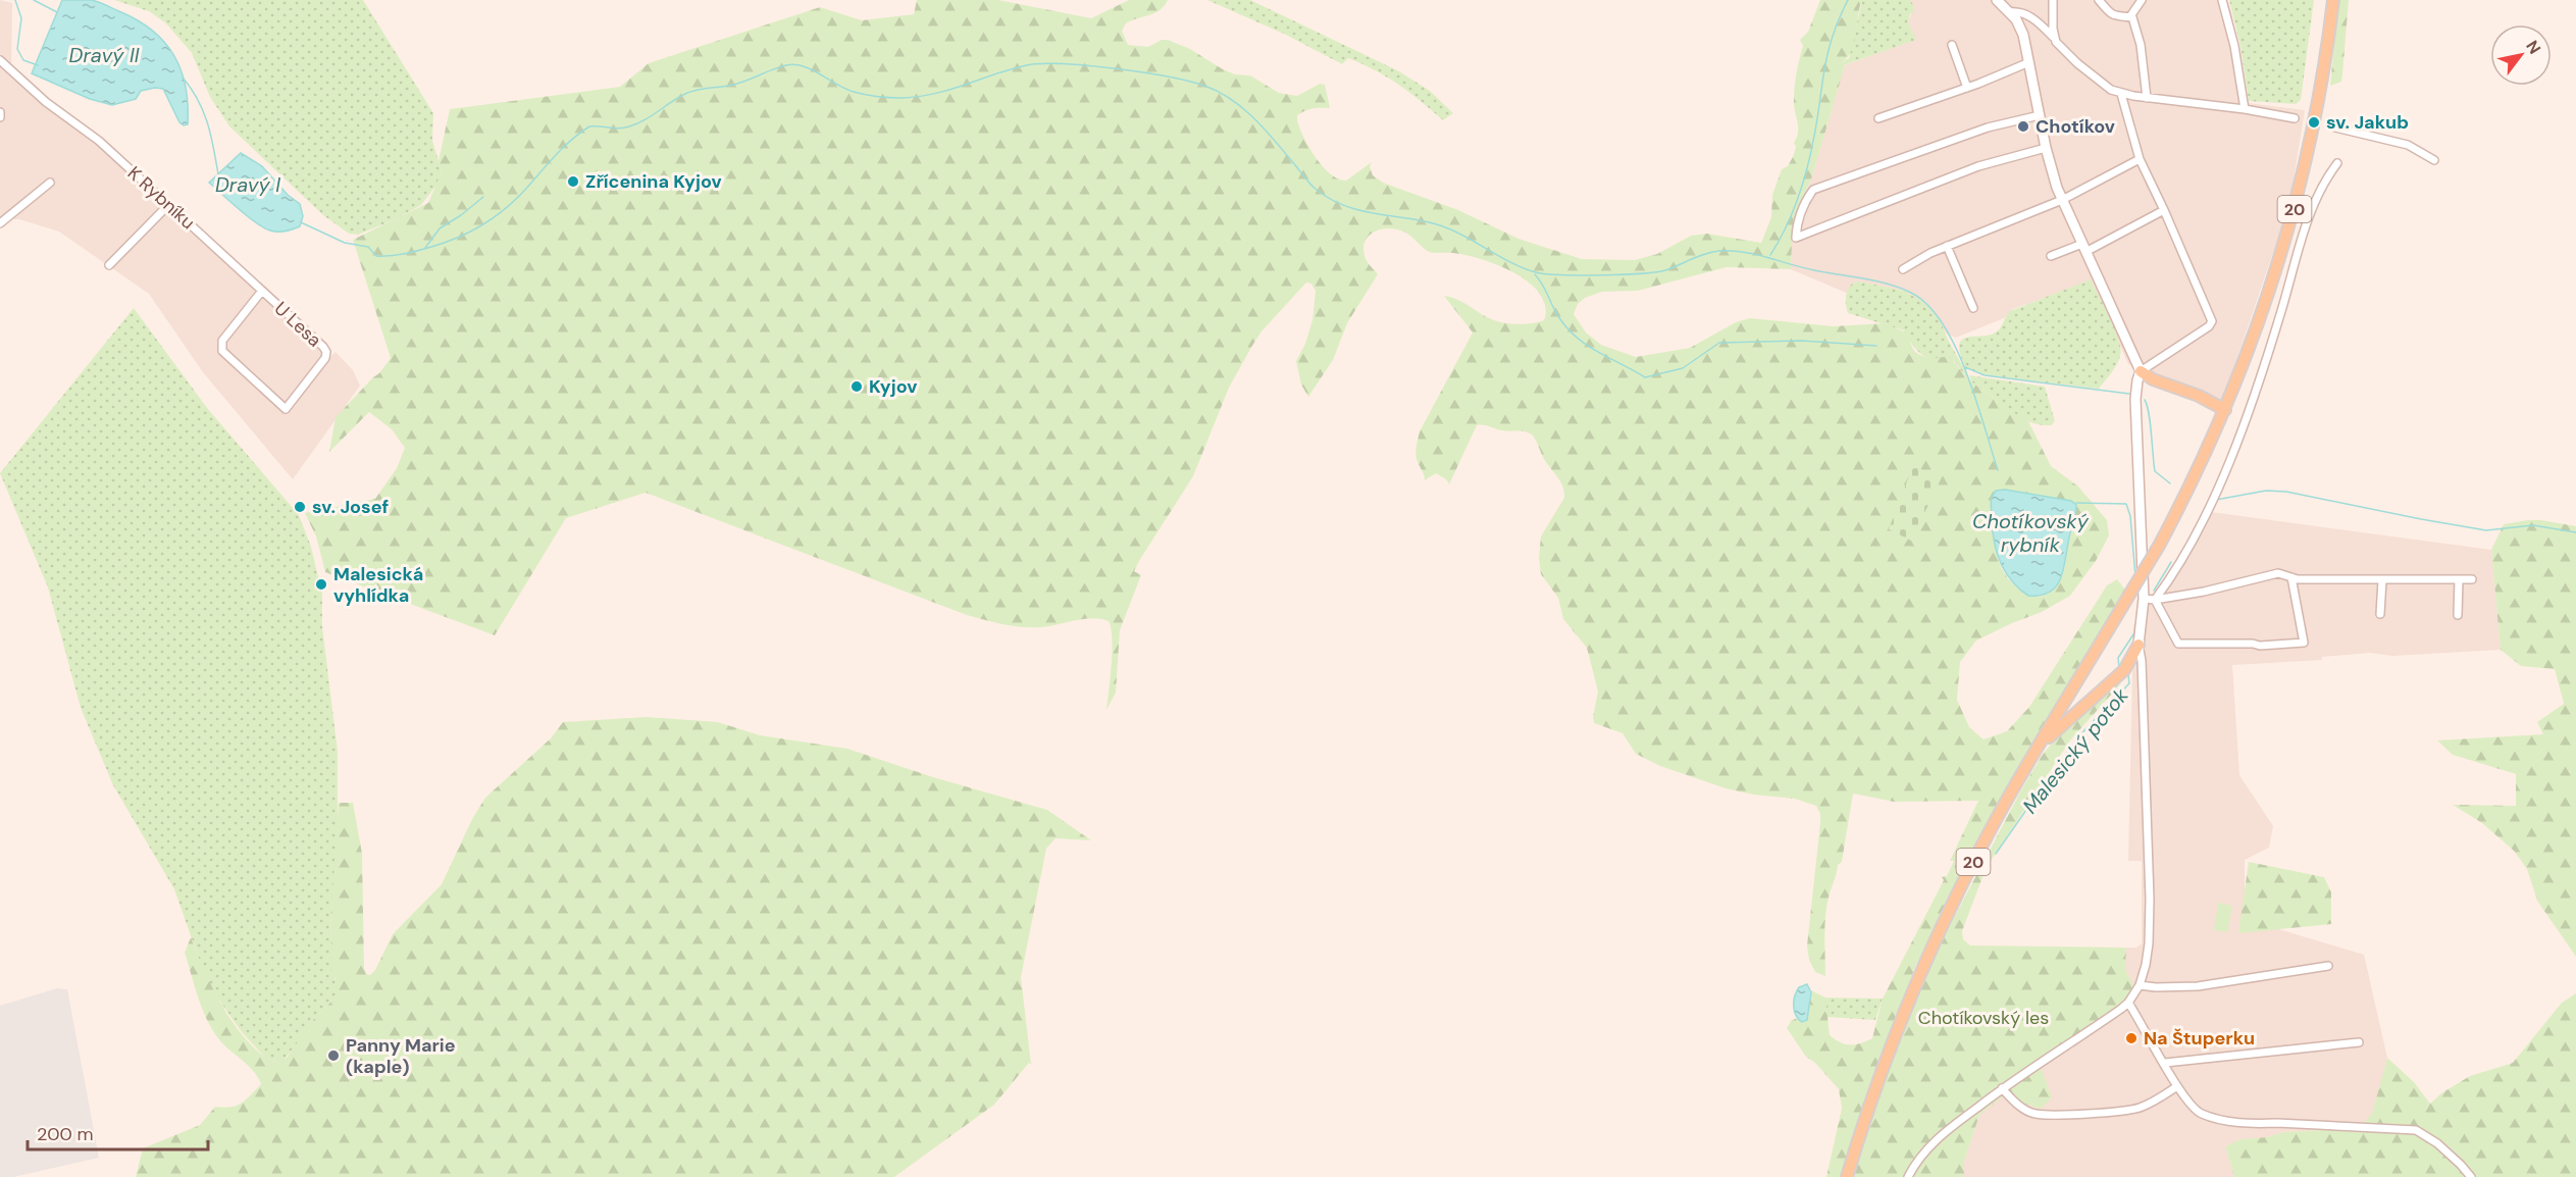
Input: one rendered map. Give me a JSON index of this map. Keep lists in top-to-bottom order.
{
  "streets": {
    "main road": ["20"],
    "street": ["K Rybníku", "U Lesa"]
  },
  "crossings": [
    ["K Rybníku", "U Lesa"]
  ],
  "water": [
    "Dravý II",
    "Dravý I",
    "Chotíkovský rybník",
    "Malesický potok"
  ],
  "parks": ["Chotíkovský les"],
  "places": [
    "sv. Jakub",
    "Chotíkov",
    "Zřícenina Kyjov",
    "Kyjov",
    "sv. Josef",
    "Malesická vyhlídka",
    "Na Štuperku",
    "Panny Marie (kaple)"
  ],
  "scale_bar": "200 m",
  "north": "top right"
}
